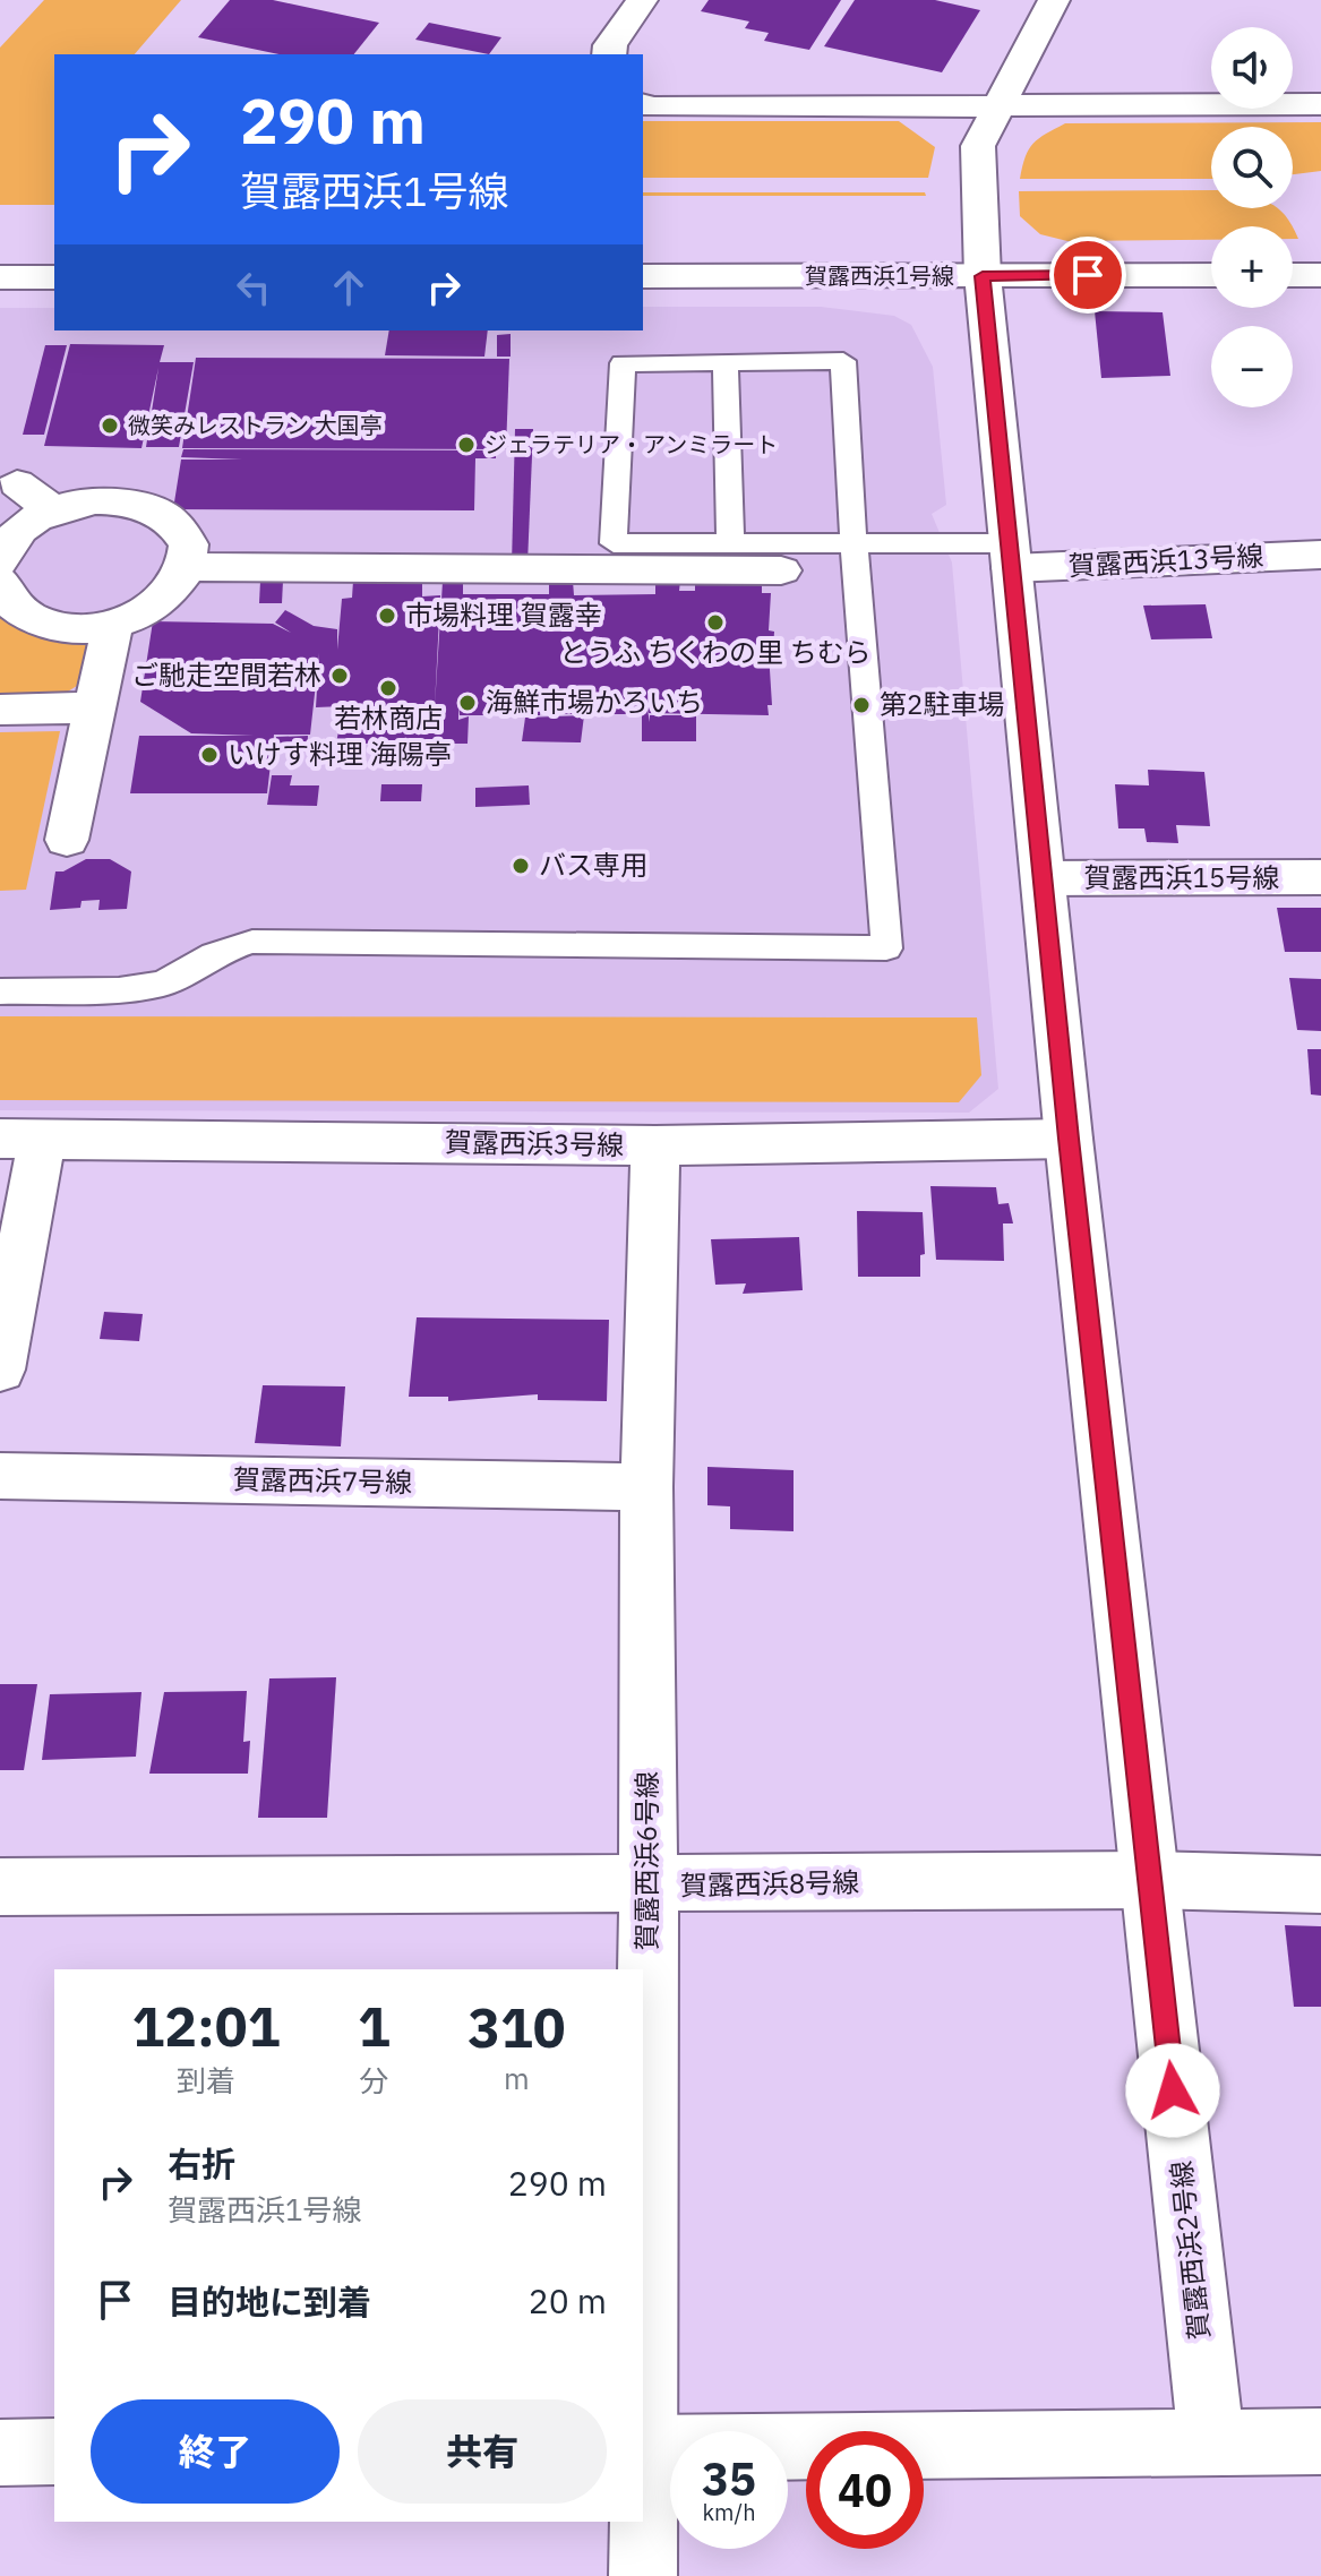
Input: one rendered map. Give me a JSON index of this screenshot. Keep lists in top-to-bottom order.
{
  "streets": {
    "street": [
      "賀露西浜1号線",
      "賀露西浜13号線",
      "賀露西浜15号線",
      "賀露西浜3号線",
      "賀露西浜7号線",
      "賀露西浜6号線",
      "賀露西浜8号線",
      "賀露西浜2号線"
    ]
  },
  "crossings": [
    ["賀露西浜1号線", "賀露西浜2号線"],
    ["賀露西浜13号線", "賀露西浜2号線"],
    ["賀露西浜15号線", "賀露西浜2号線"],
    ["賀露西浜3号線", "賀露西浜6号線"],
    ["賀露西浜3号線", "賀露西浜2号線"],
    ["賀露西浜7号線", "賀露西浜6号線"],
    ["賀露西浜6号線", "賀露西浜8号線"],
    ["賀露西浜8号線", "賀露西浜2号線"]
  ],
  "places": [
    "微笑みレストラン 大国亭",
    "ジェラテリア・アンミラート",
    "市場料理 賀露幸",
    "とうふ ちくわの里 ちむら",
    "ご馳走空間若林",
    "若林商店",
    "海鮮市場かろいち",
    "第2駐車場",
    "いけす料理 海陽亭",
    "バス専用"
  ],
  "page": {
    "map_buttons": ["+", "−"],
    "turn": ["290 m", "賀露西浜1号線"],
    "eta": [
      "12:01",
      "到着",
      "1",
      "分",
      "310",
      "m"
    ],
    "list": [
      {
        "name": "右折",
        "note": "賀露西浜1号線",
        "value": "290 m"
      },
      {
        "name": "目的地に到着",
        "value": "20 m"
      }
    ],
    "buttons": ["終了", "共有"],
    "speed": "35 km/h",
    "limit": "40"
  }
}
